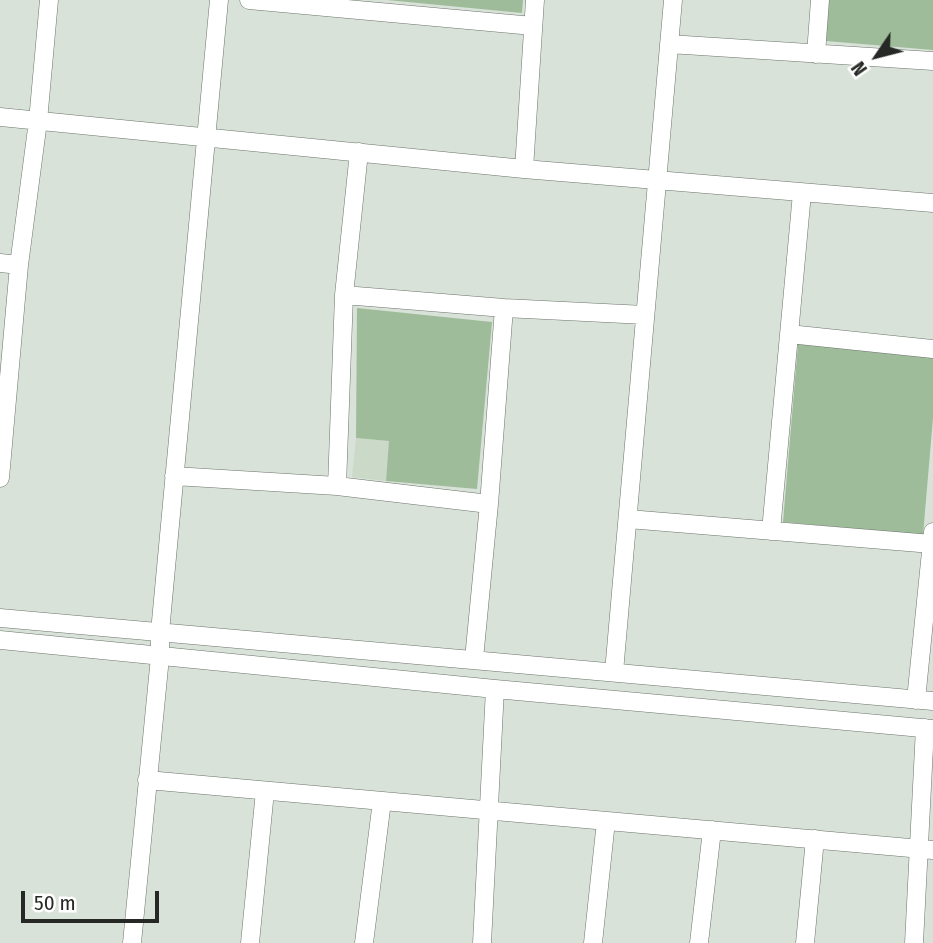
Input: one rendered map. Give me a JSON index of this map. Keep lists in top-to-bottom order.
{
  "scale_bar": "50 m",
  "north": "bottom left"
}
